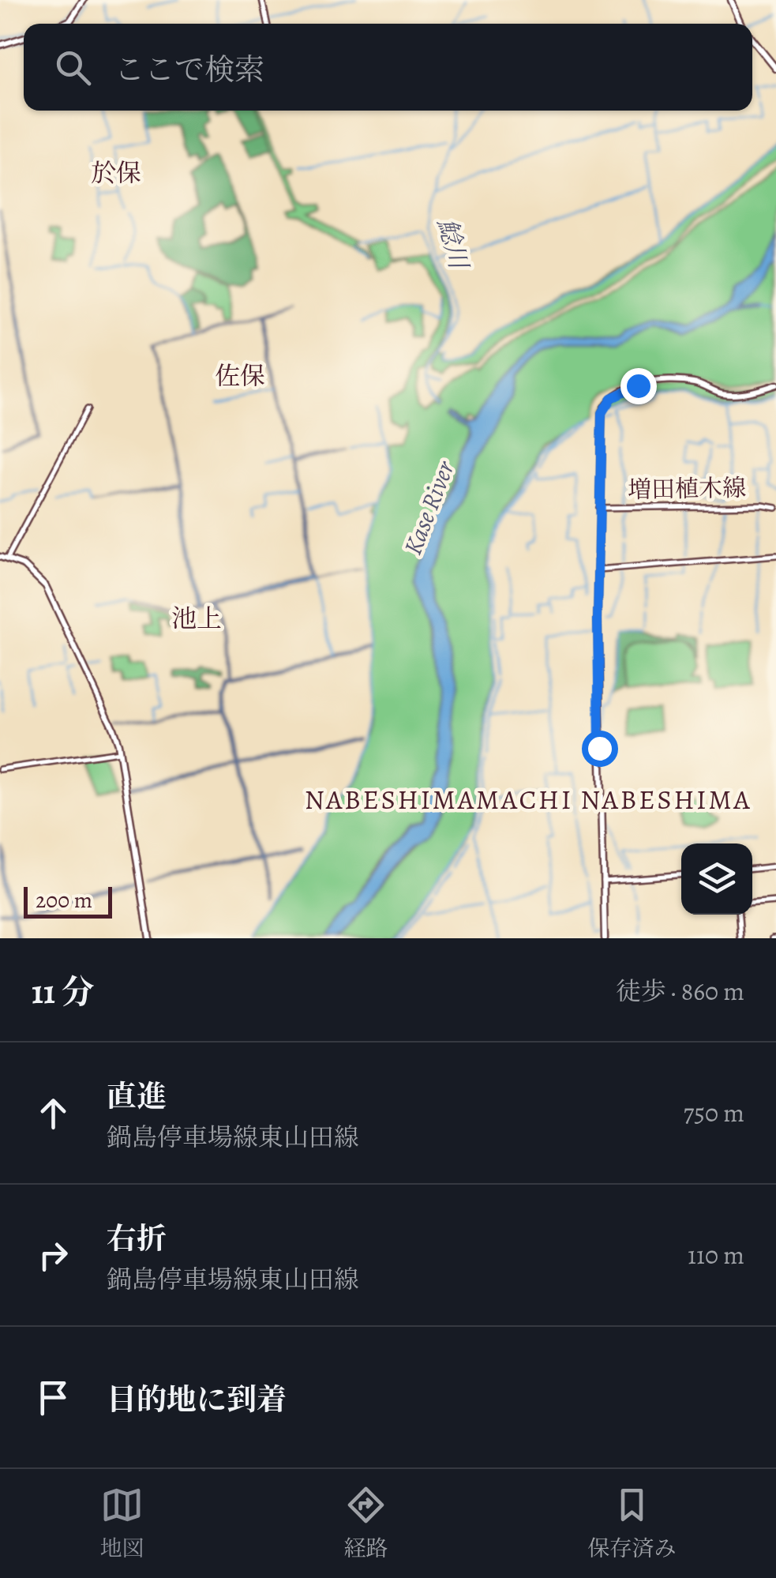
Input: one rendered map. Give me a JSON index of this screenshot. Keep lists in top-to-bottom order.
{
  "streets": {
    "street": ["増田植木線"]
  },
  "districts": [
    "於保",
    "佐保",
    "池上",
    "NABESHIMAMACHI NABESHIMA"
  ],
  "water": ["鯰川", "Kase River"],
  "scale_bar": "200 m",
  "page": {
    "search": "ここで検索",
    "scale": "200 m",
    "heading": ["11 分", "徒歩 · 860 m"],
    "list": [
      ["直進", "鍋島停車場線東山田線", "750 m"],
      ["右折", "鍋島停車場線東山田線", "110 m"],
      "目的地に到着"
    ],
    "nav": ["地図", "経路", "保存済み"]
  }
}
